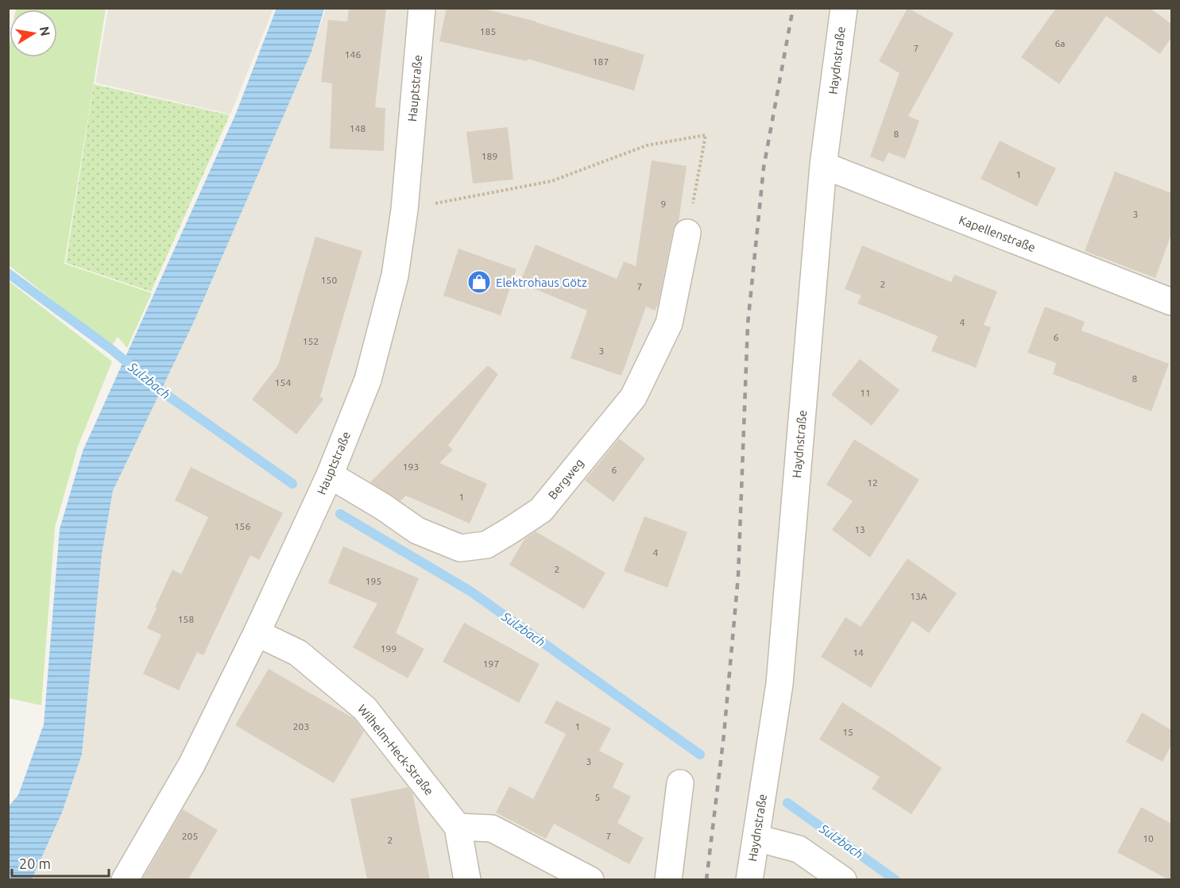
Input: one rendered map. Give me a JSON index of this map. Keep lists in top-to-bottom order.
{
  "streets": {
    "street": [
      "Haydnstraße",
      "Hauptstraße",
      "Kapellenstraße",
      "Bergweg",
      "Wilhelm-Heck-Straße"
    ]
  },
  "crossings": [
    ["Haydnstraße", "Kapellenstraße"],
    ["Hauptstraße", "Bergweg"],
    ["Hauptstraße", "Wilhelm-Heck-Straße"]
  ],
  "water": ["Sulzbach"],
  "places": {
    "shop": ["Elektrohaus Götz"]
  },
  "house_numbers": [
    "185",
    "6a",
    "7",
    "146",
    "187",
    "148",
    "8",
    "189",
    "1",
    "9",
    "3",
    "150",
    "2",
    "7",
    "4",
    "6",
    "152",
    "3",
    "8",
    "154",
    "11",
    "193",
    "6",
    "12",
    "1",
    "156",
    "13",
    "4",
    "2",
    "195",
    "13A",
    "158",
    "199",
    "14",
    "197",
    "203",
    "1",
    "15",
    "3",
    "5",
    "205",
    "7",
    "10",
    "2"
  ],
  "scale_bar": "20 m",
  "north": "right"
}
